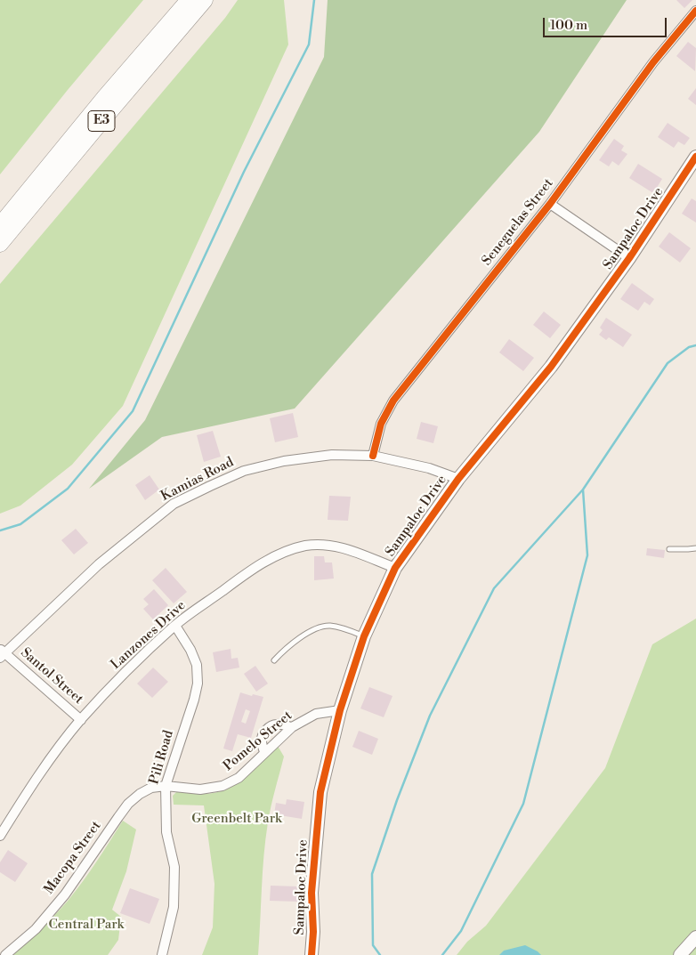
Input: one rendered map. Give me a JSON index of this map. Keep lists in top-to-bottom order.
{
  "streets": {
    "highway": ["E3"],
    "street": [
      "Seneguelas Street",
      "Sampaloc Drive",
      "Kamias Road",
      "Lanzones Drive",
      "Santol Street",
      "Pomelo Street",
      "Pili Road",
      "Macopa Street"
    ]
  },
  "crossings": [
    ["Seneguelas Street", "Kamias Road"],
    ["Sampaloc Drive", "Kamias Road"],
    ["Sampaloc Drive", "Lanzones Drive"],
    ["Sampaloc Drive", "Pomelo Street"],
    ["Kamias Road", "Santol Street"],
    ["Lanzones Drive", "Santol Street"],
    ["Lanzones Drive", "Pili Road"],
    ["Pomelo Street", "Pili Road"],
    ["Pomelo Street", "Macopa Street"],
    ["Pili Road", "Macopa Street"]
  ],
  "parks": ["Greenbelt Park", "Central Park"],
  "scale_bar": "100 m"
}
